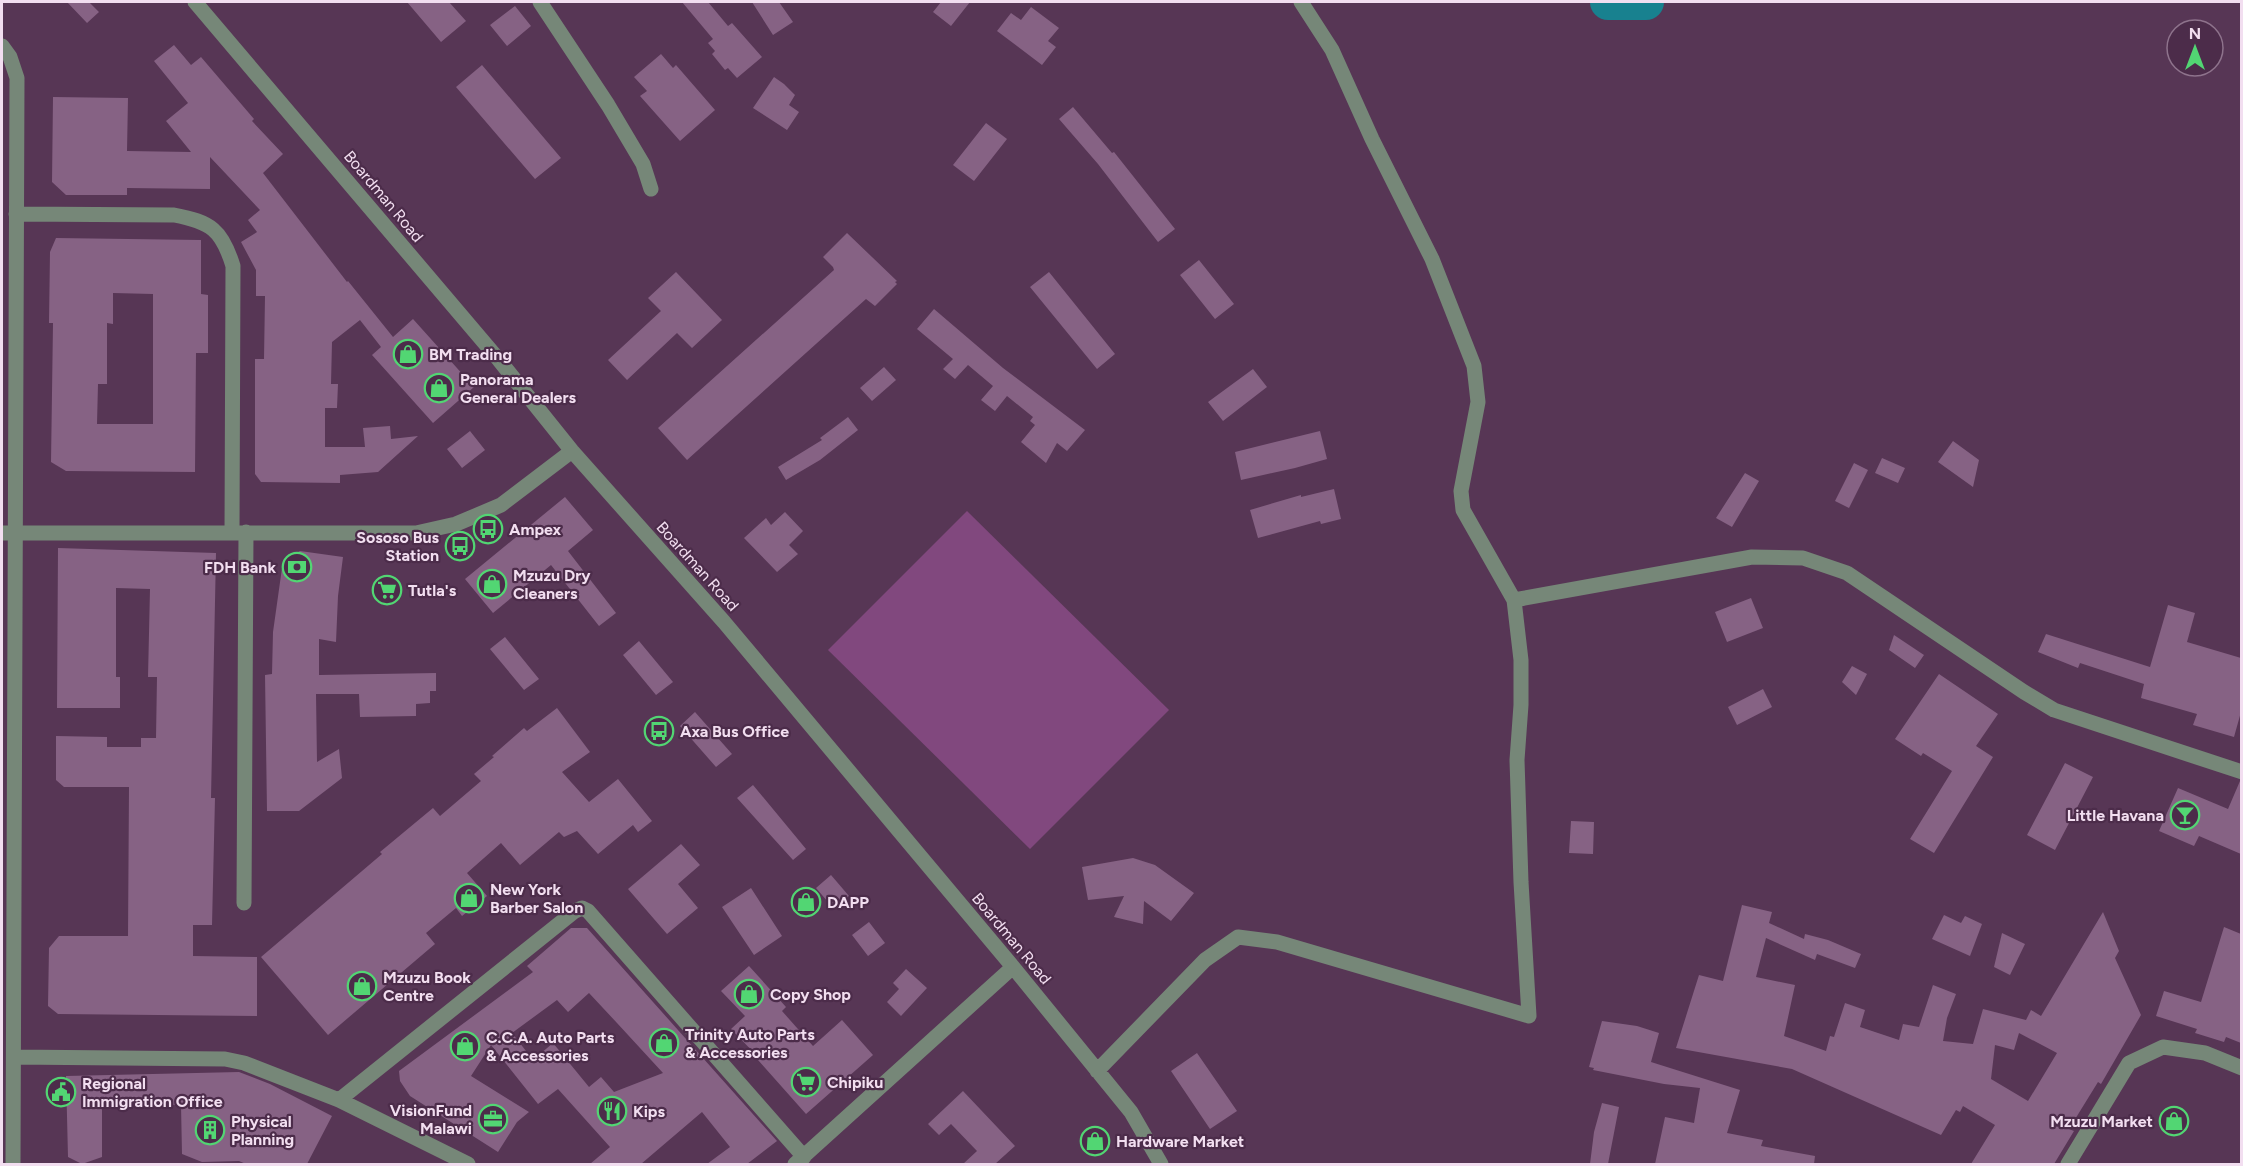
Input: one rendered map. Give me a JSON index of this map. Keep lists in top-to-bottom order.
{
  "streets": {
    "street": ["Boardman Road"]
  },
  "places": {
    "shop": [
      "BM Trading",
      "Panorama General Dealers",
      "Mzuzu Dry Cleaners",
      "New York Barber Salon",
      "DAPP",
      "Mzuzu Book Centre",
      "Copy Shop",
      "Trinity Auto Parts & Accessories",
      "C.C.A. Auto Parts & Accessories",
      "Mzuzu Market",
      "Hardware Market"
    ],
    "bus stop": ["Ampex", "Sososo Bus Station", "Axa Bus Office"],
    "bank": ["FDH Bank"],
    "supermarket": ["Tutla's", "Chipiku"],
    "bar": ["Little Havana"],
    "public building": ["Regional Immigration Office"],
    "restaurant": ["Kips"],
    "office": ["VisionFund Malawi"],
    "building": ["Physical Planning"]
  },
  "north": "top"
}
